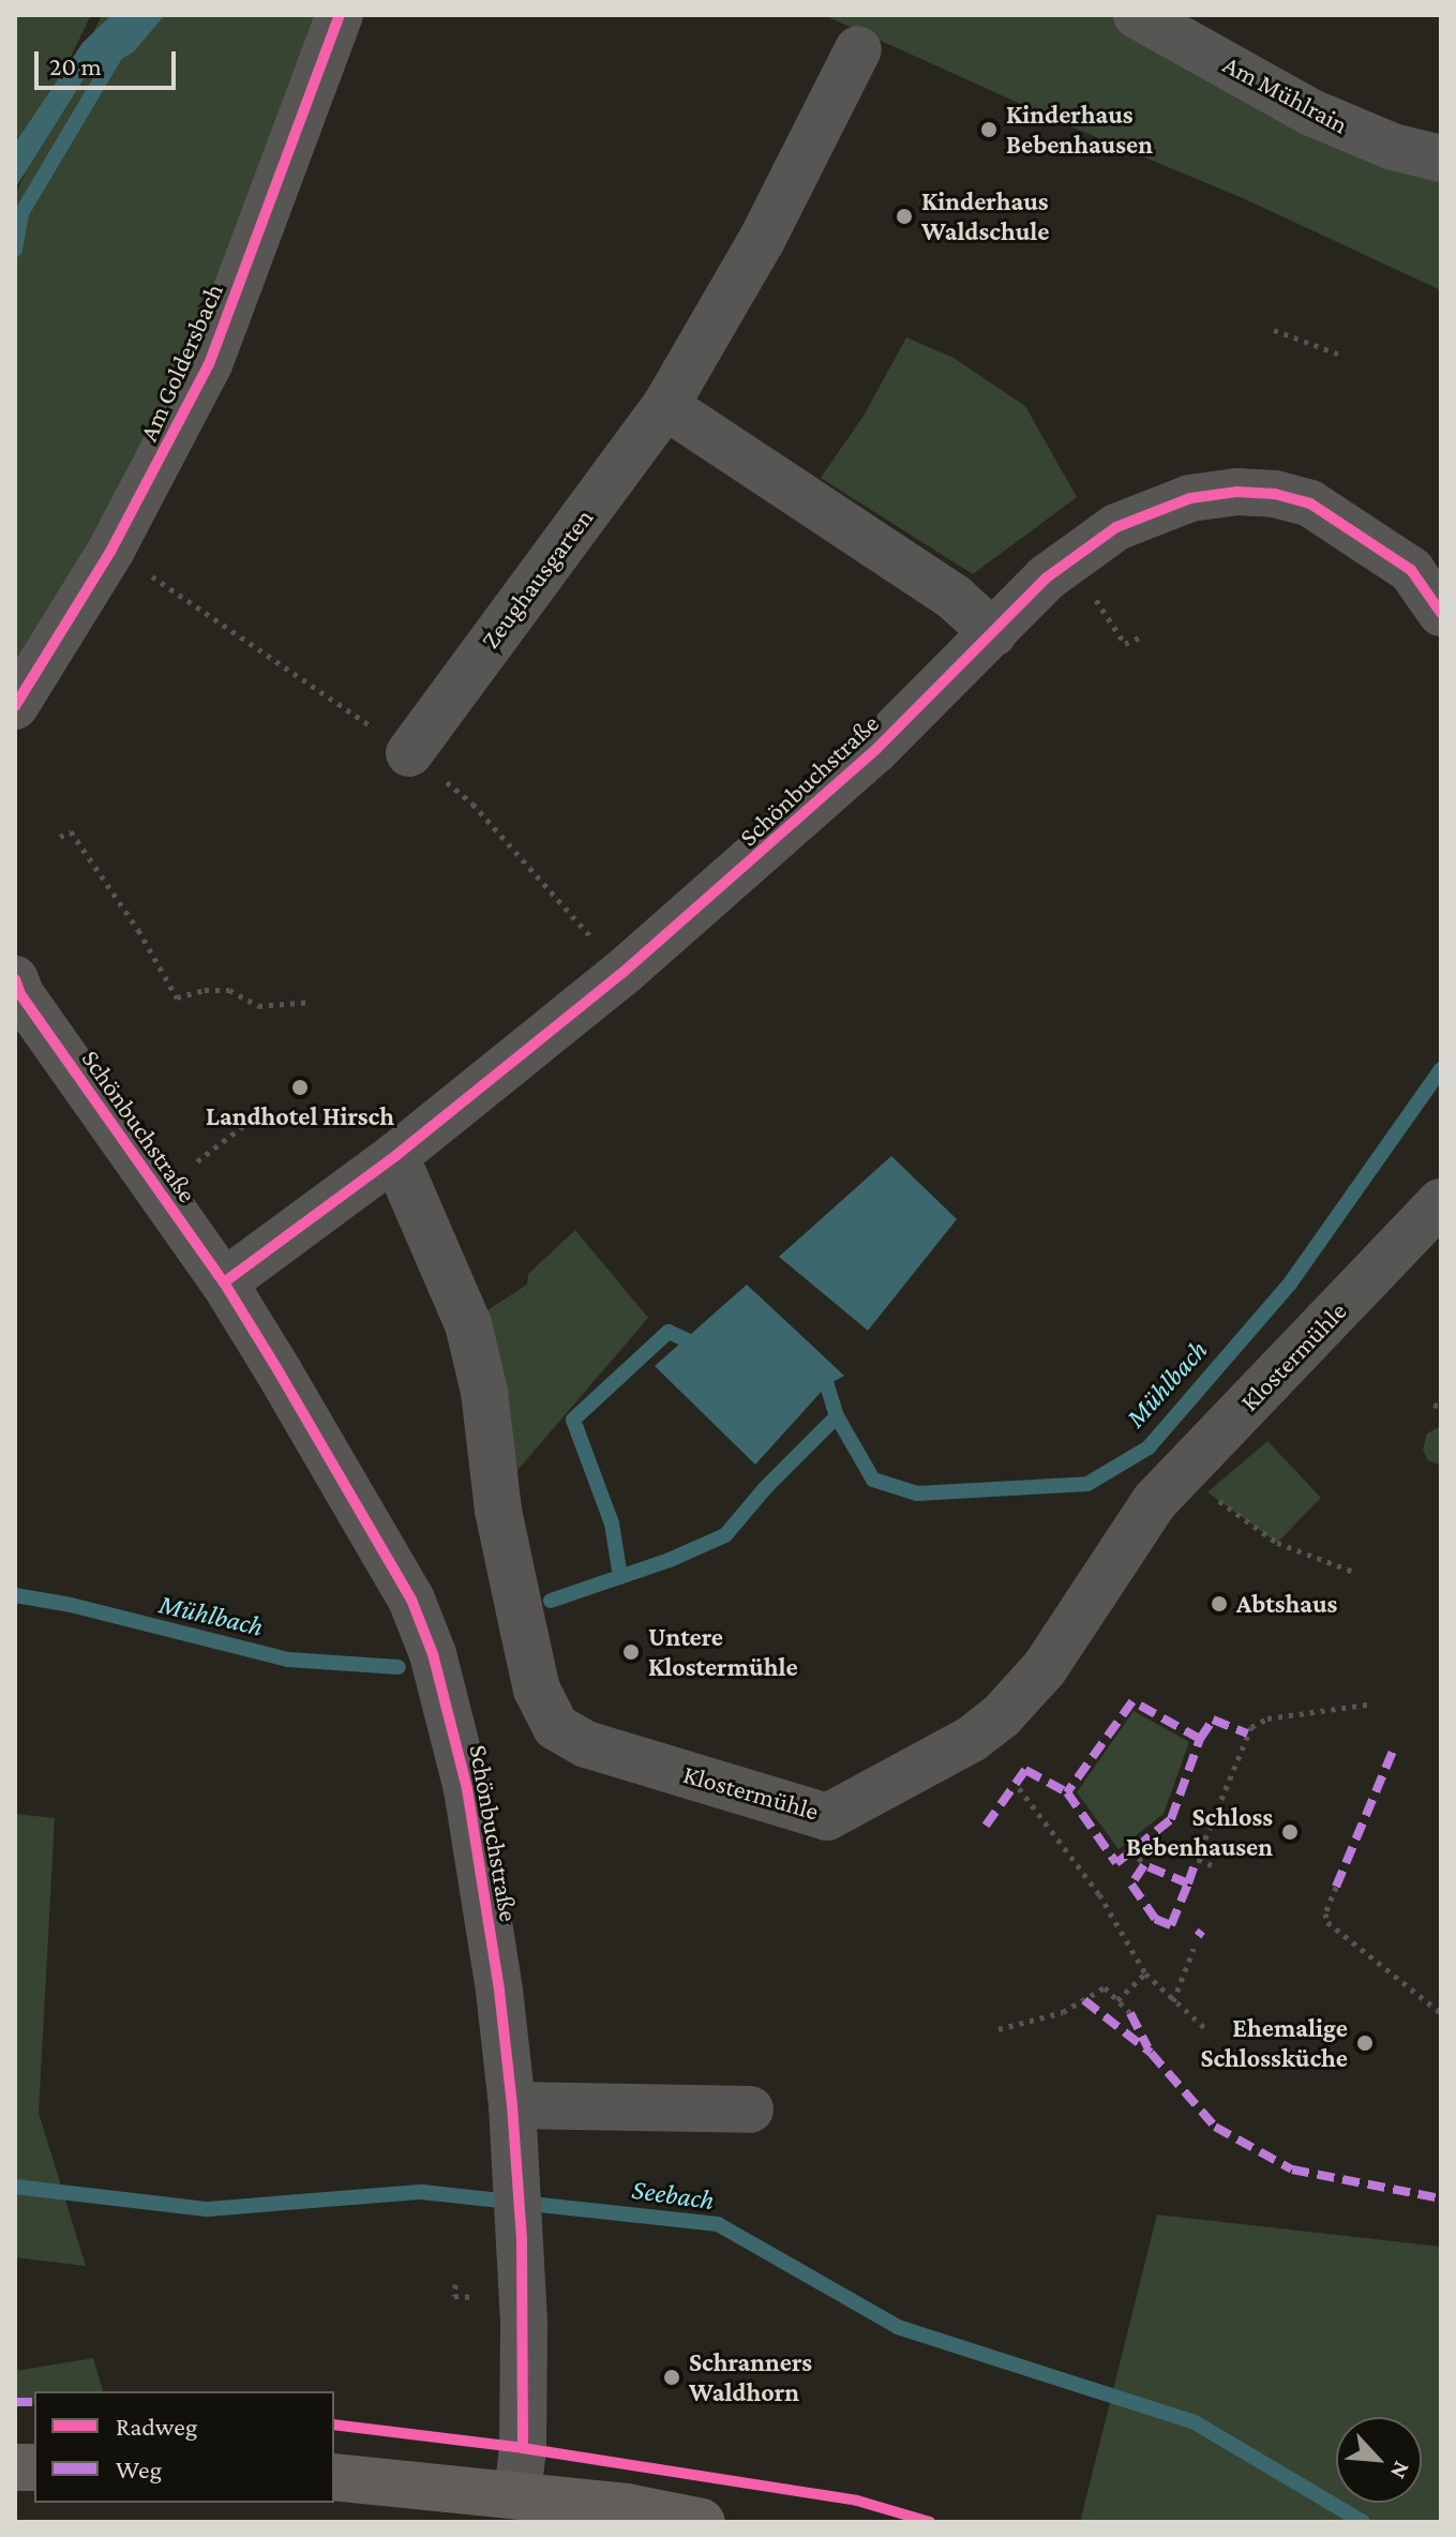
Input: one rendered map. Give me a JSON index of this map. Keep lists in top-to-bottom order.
{
  "streets": {
    "street": [
      "Am Mühlrain",
      "Am Goldersbach",
      "Zeughausgarten",
      "Schönbuchstraße",
      "Klostermühle"
    ]
  },
  "crossings": [
    ["Schönbuchstraße", "Klostermühle"]
  ],
  "water": ["Mühlbach", "Seebach"],
  "places": [
    "Kinderhaus Bebenhausen",
    "Kinderhaus Waldschule",
    "Landhotel Hirsch",
    "Abtshaus",
    "Untere Klostermühle",
    "Schloss Bebenhausen",
    "Ehemalige Schlossküche",
    "Schranners Waldhorn"
  ],
  "legend": ["Radweg", "Weg"],
  "scale_bar": "20 m",
  "north": "bottom right"
}
